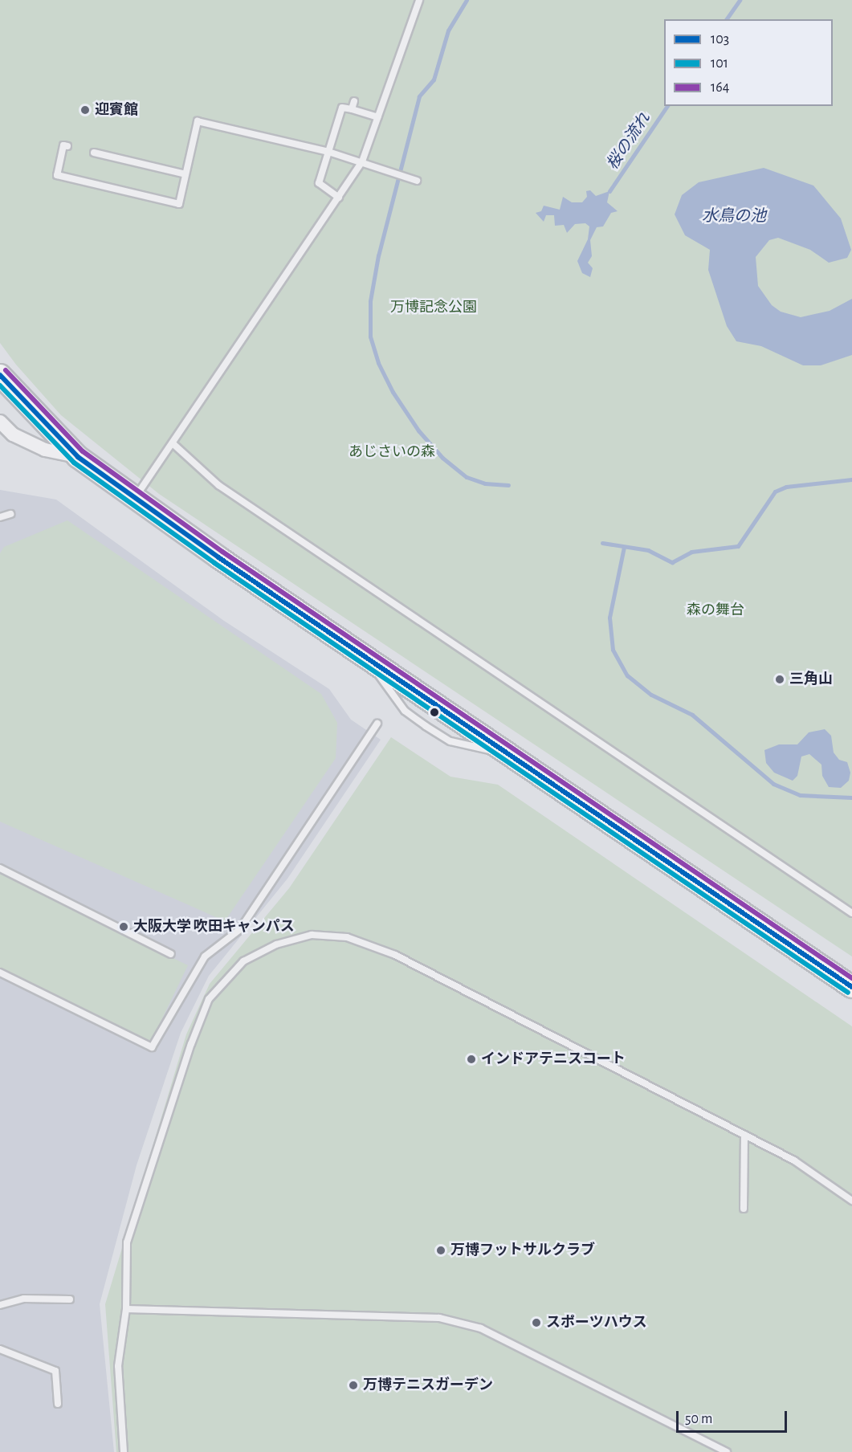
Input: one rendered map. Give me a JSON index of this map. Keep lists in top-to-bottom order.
{
  "water": ["桜の流れ", "水鳥の池"],
  "parks": ["万博記念公園", "あじさいの森", "森の舞台"],
  "places": [
    "迎賓館",
    "三角山",
    "大阪大学 吹田キャンパス",
    "インドアテニスコート",
    "万博フットサルクラブ",
    "スポーツハウス",
    "万博テニスガーデン"
  ],
  "lines": ["transit line 164", "transit line 103", "transit line 101"],
  "legend": ["103", "101", "164"],
  "scale_bar": "50 m"
}
